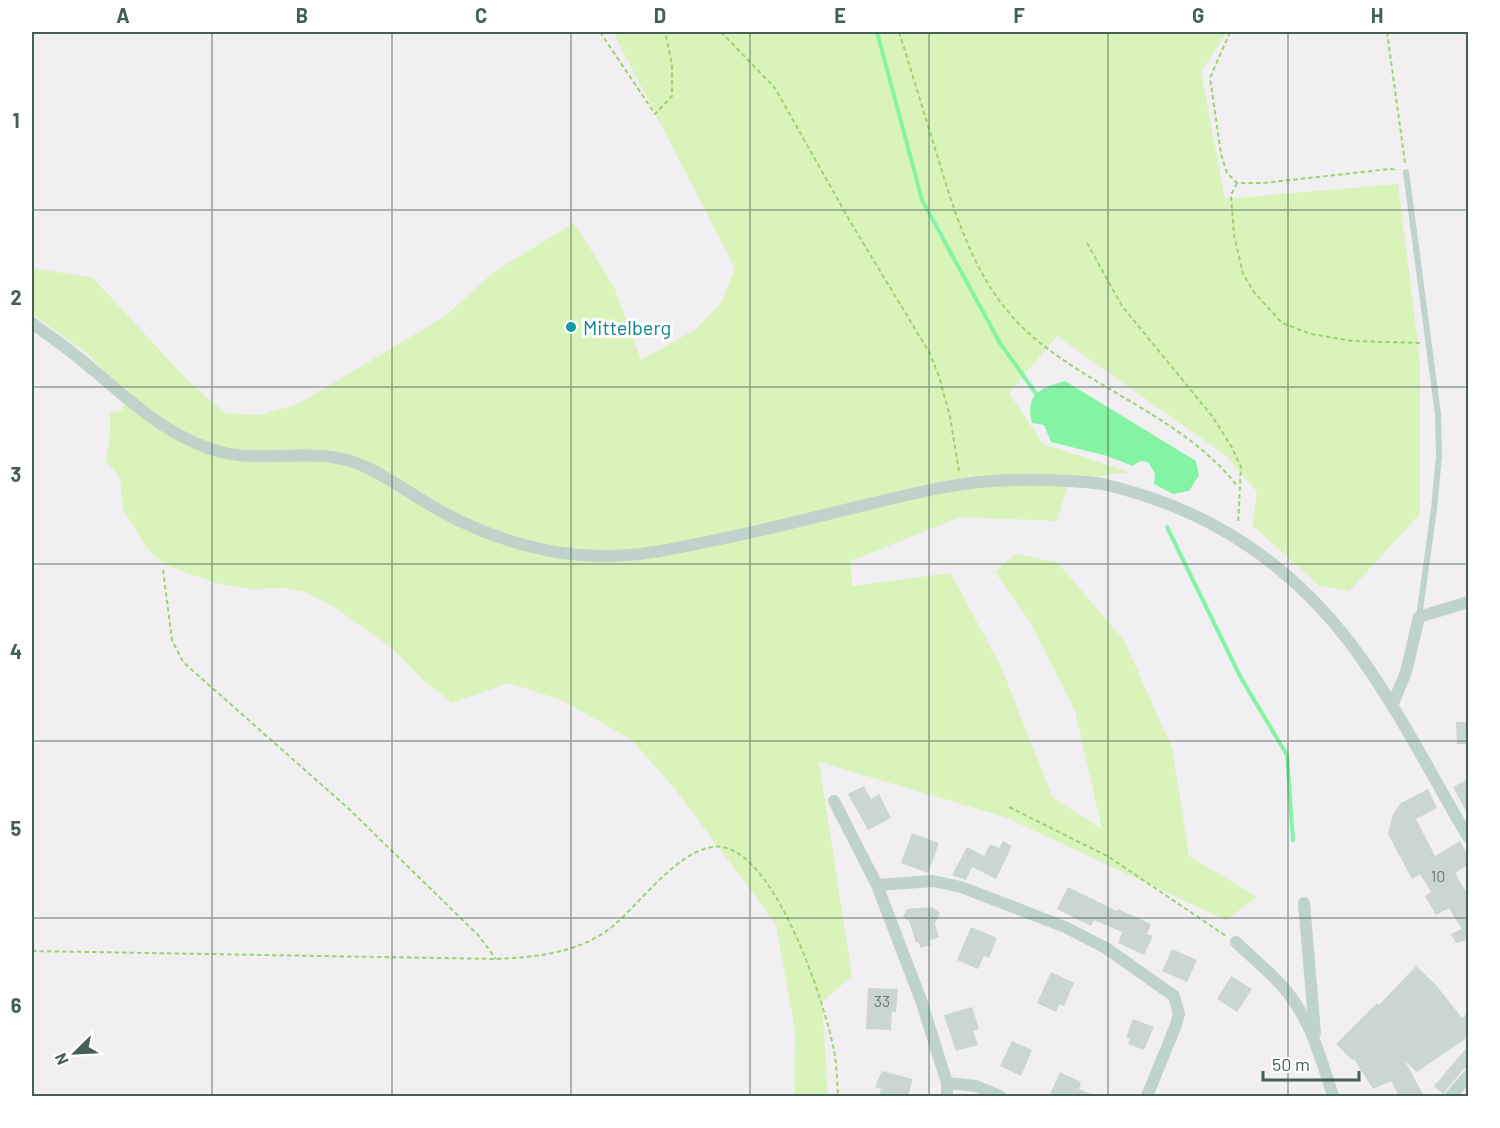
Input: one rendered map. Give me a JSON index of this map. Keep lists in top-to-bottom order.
{
  "places": ["Mittelberg"],
  "house_numbers": ["10", "33"],
  "scale_bar": "50 m",
  "north": "bottom left",
  "grid": {
    "columns": [
      "A",
      "B",
      "C",
      "D",
      "E",
      "F",
      "G",
      "H"
    ],
    "rows": [
      "1",
      "2",
      "3",
      "4",
      "5",
      "6"
    ]
  }
}
